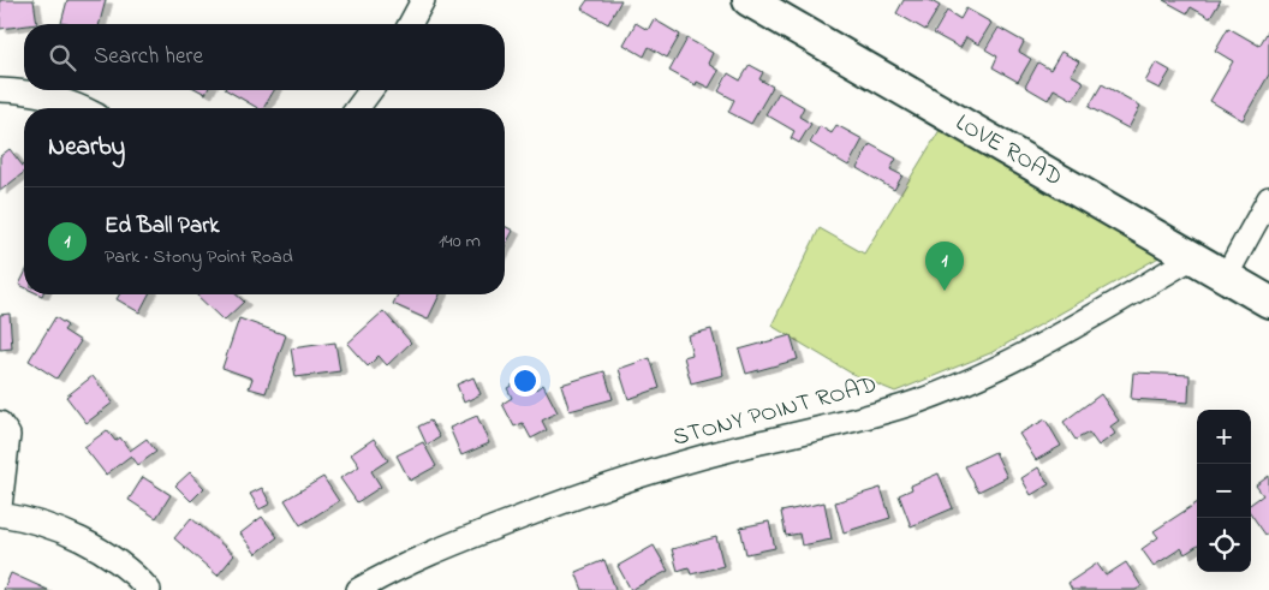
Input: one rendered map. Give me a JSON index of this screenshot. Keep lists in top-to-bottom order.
{
  "streets": {
    "street": ["LOVE ROAD", "STONY POINT ROAD"]
  },
  "crossings": [
    ["LOVE ROAD", "STONY POINT ROAD"]
  ],
  "page": {
    "search": "Search here",
    "heading": "Nearby",
    "list": [
      {
        "mark": "1",
        "name": "Ed Ball Park",
        "note": "Park · Stony Point Road",
        "value": "140 m"
      }
    ],
    "pins": "1",
    "map_buttons": ["+", "−"]
  }
}
